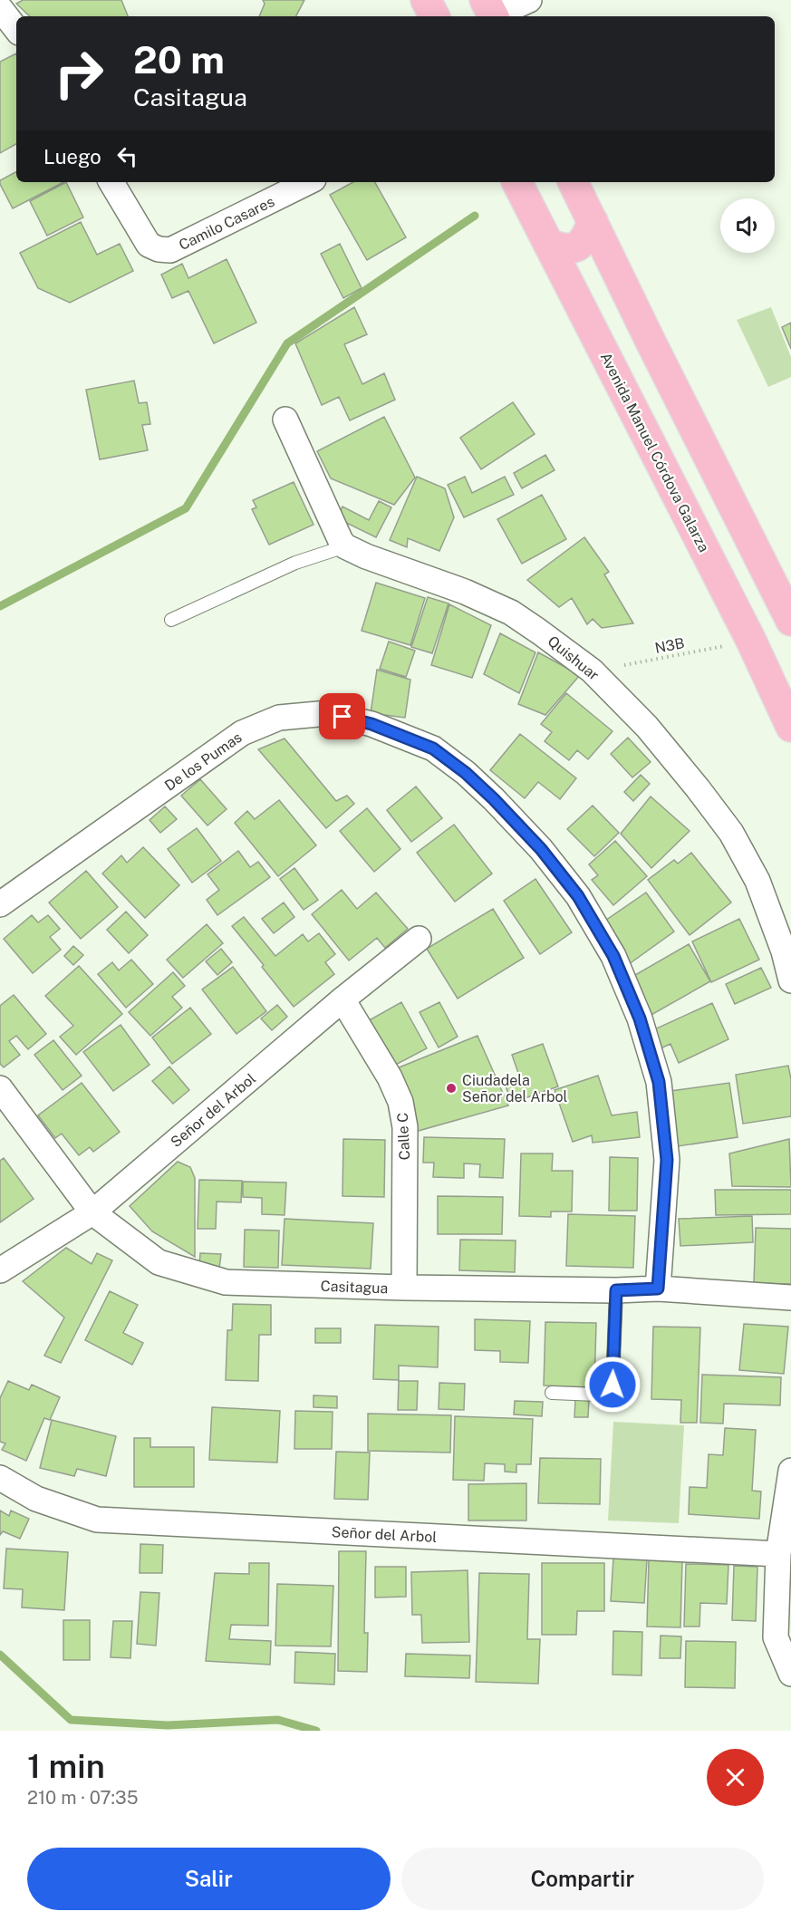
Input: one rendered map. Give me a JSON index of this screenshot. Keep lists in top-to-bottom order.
{
  "streets": {
    "main road": ["Avenida Manuel Córdova Galarza"],
    "street": [
      "Camilo Casares",
      "Quishuar",
      "De los Pumas",
      "Señor del Arbol",
      "Calle C",
      "Casitagua"
    ],
    "path": ["N3B"]
  },
  "crossings": [
    ["Avenida Manuel Córdova Galarza", "N3B"],
    ["N3B", "Quishuar"],
    ["De los Pumas", "Casitagua"],
    ["Señor del Arbol", "Calle C"],
    ["Señor del Arbol", "Casitagua"],
    ["Calle C", "Casitagua"]
  ],
  "places": ["Ciudadela Señor del Arbol"],
  "page": {
    "turn": ["20 m", "Casitagua"],
    "then": "Luego",
    "heading": ["1 min", "210 m · 07:35"],
    "buttons": ["Salir", "Compartir"]
  }
}
